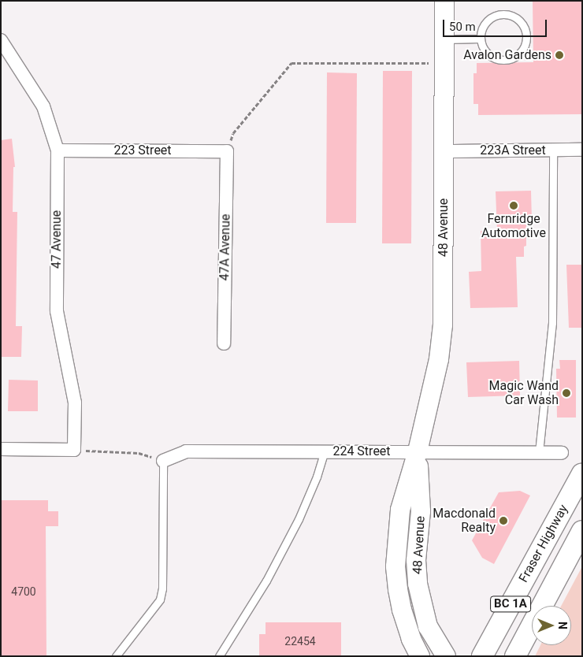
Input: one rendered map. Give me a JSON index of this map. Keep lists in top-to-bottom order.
{
  "streets": {
    "main road": ["48 Avenue", "Fraser Highway", "BC 1A"],
    "street": [
      "223 Street",
      "223A Street",
      "47 Avenue",
      "47A Avenue",
      "224 Street"
    ]
  },
  "crossings": [
    ["223 Street", "47 Avenue"],
    ["223 Street", "47A Avenue"],
    ["223A Street", "48 Avenue"],
    ["48 Avenue", "224 Street"]
  ],
  "places": [
    "Avalon Gardens",
    "Fernridge Automotive",
    "Magic Wand Car Wash",
    "Macdonald Realty"
  ],
  "house_numbers": ["4700", "22454"],
  "scale_bar": "50 m",
  "north": "right"
}
